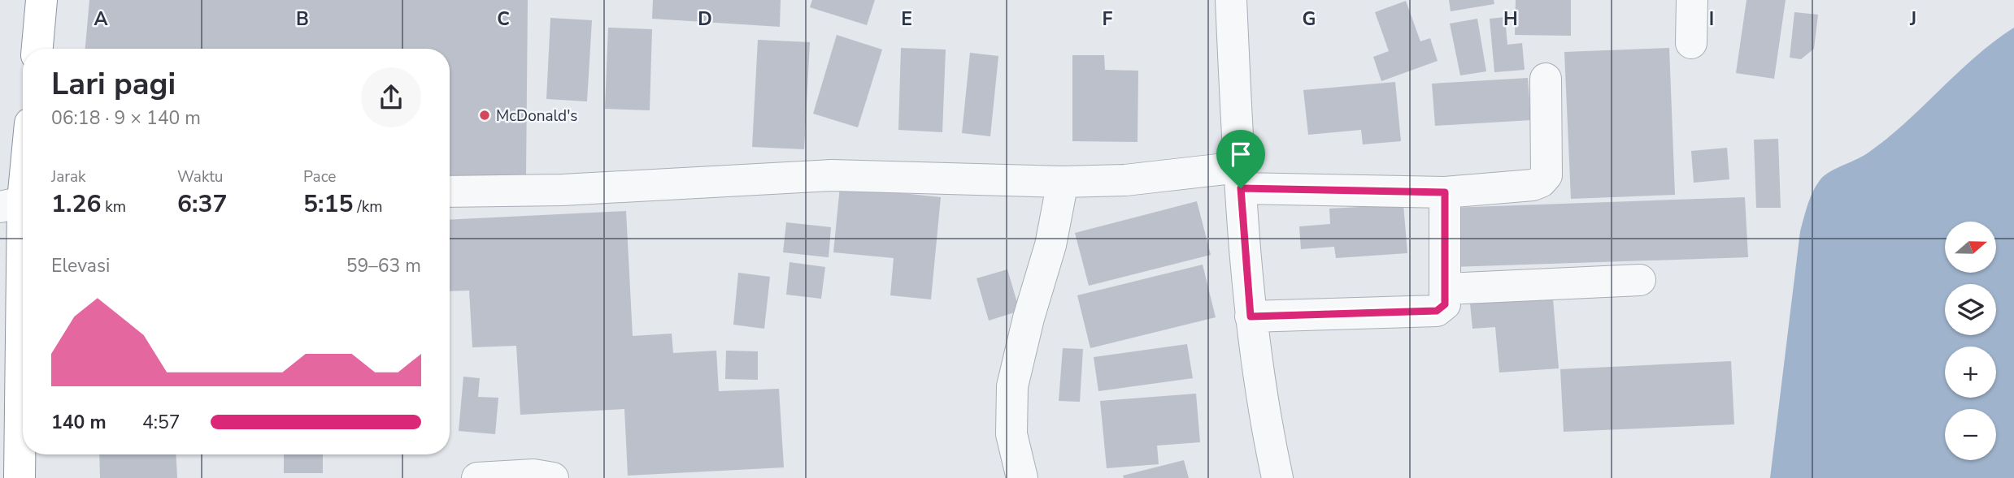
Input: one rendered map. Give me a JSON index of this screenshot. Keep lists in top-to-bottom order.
{
  "places": ["McDonald's"],
  "north": "right",
  "page": {
    "heading": ["Lari pagi", "06:18 · 9 × 140 m"],
    "stats": [
      ["Jarak", "1.26 km"],
      ["Waktu", "6:37"],
      ["Pace", "5:15 /km"]
    ],
    "map_buttons": ["+", "−"],
    "chart": ["Elevasi", "59–63 m"],
    "list": [
      {
        "name": "140 m",
        "note": "4:57"
      }
    ]
  },
  "grid": {
    "columns": [
      "A",
      "B",
      "C",
      "D",
      "E",
      "F",
      "G",
      "H",
      "I",
      "J"
    ]
  }
}
